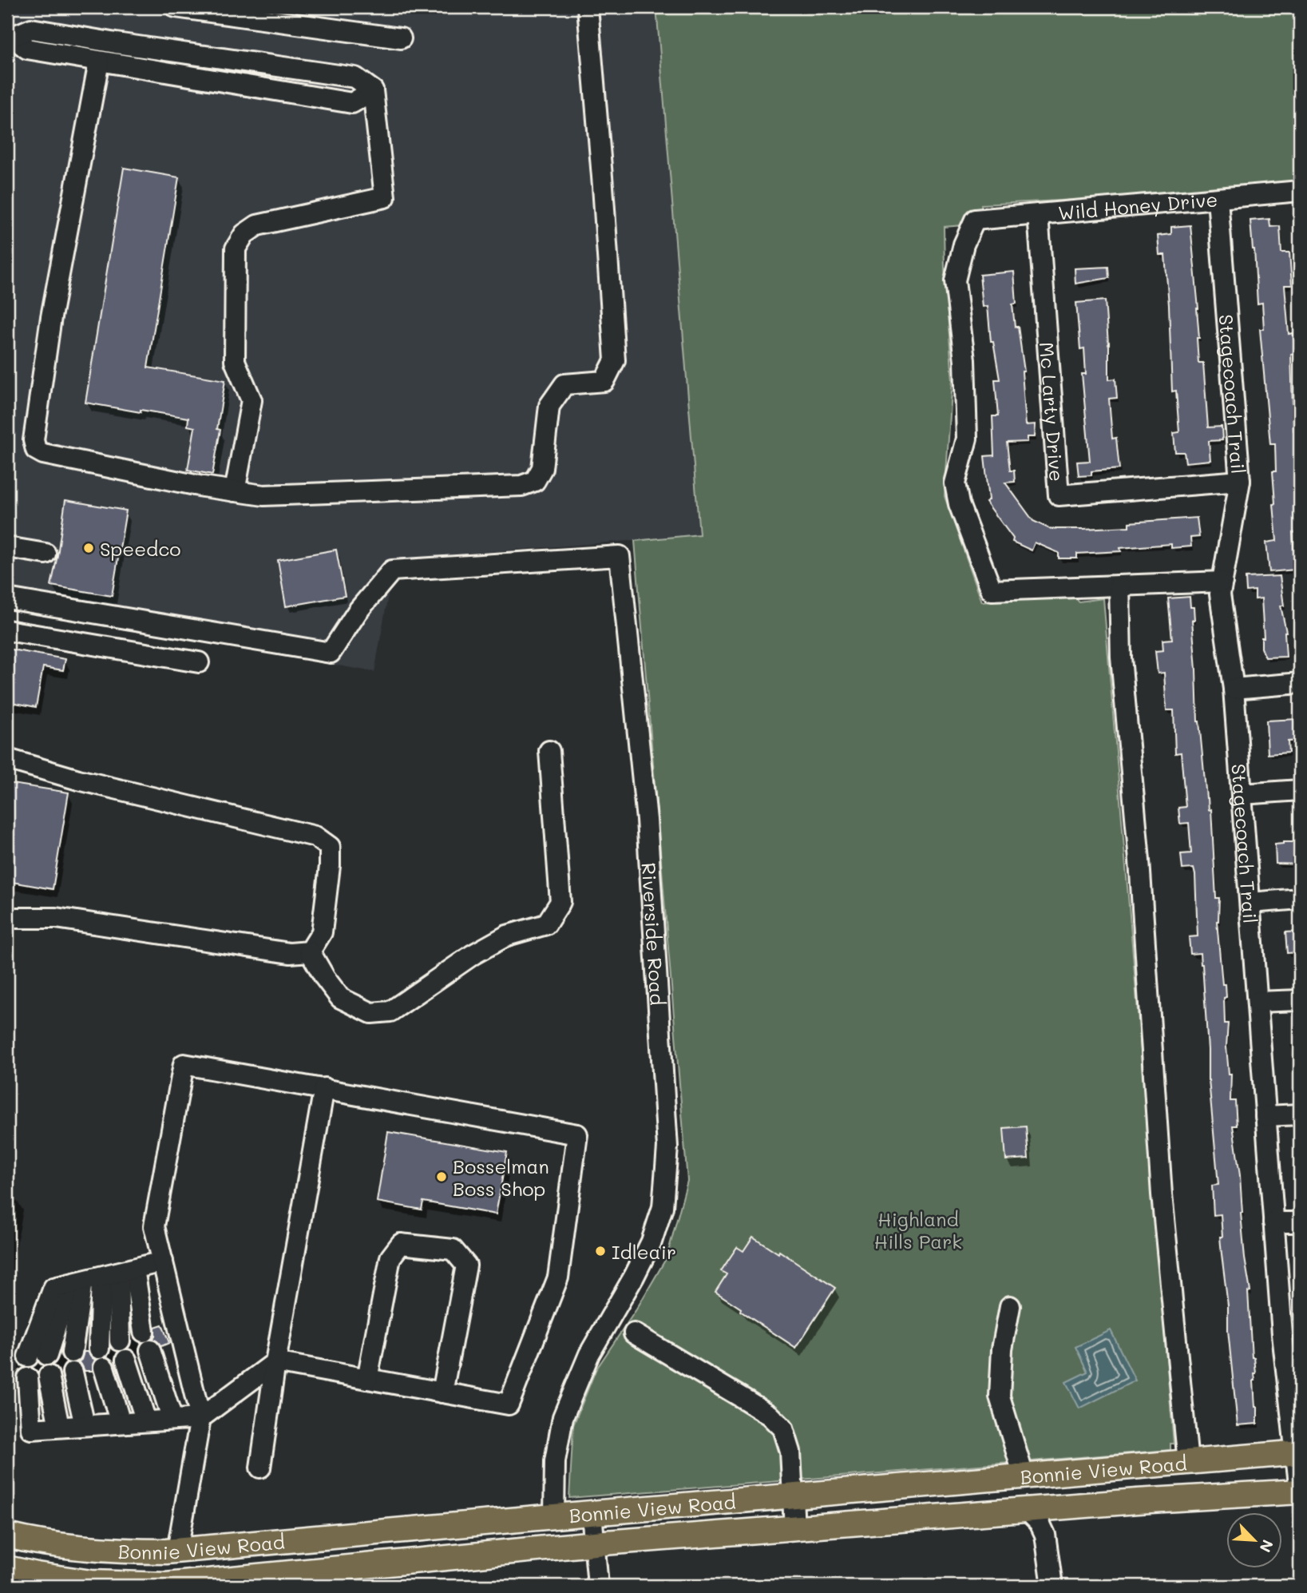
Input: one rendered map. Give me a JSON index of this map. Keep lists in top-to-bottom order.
{
  "streets": {
    "main road": ["Bonnie View Road"],
    "street": [
      "Wild Honey Drive",
      "Stagecoach Trail",
      "Mc Larty Drive",
      "Riverside Road"
    ]
  },
  "crossings": [
    ["Wild Honey Drive", "Stagecoach Trail"],
    ["Wild Honey Drive", "Mc Larty Drive"],
    ["Stagecoach Trail", "Mc Larty Drive"],
    ["Stagecoach Trail", "Bonnie View Road"],
    ["Riverside Road", "Bonnie View Road"]
  ],
  "parks": ["Highland Hills Park"],
  "places": ["Speedco", "Bosselman Boss Shop", "Idleair"],
  "north": "bottom right"
}
